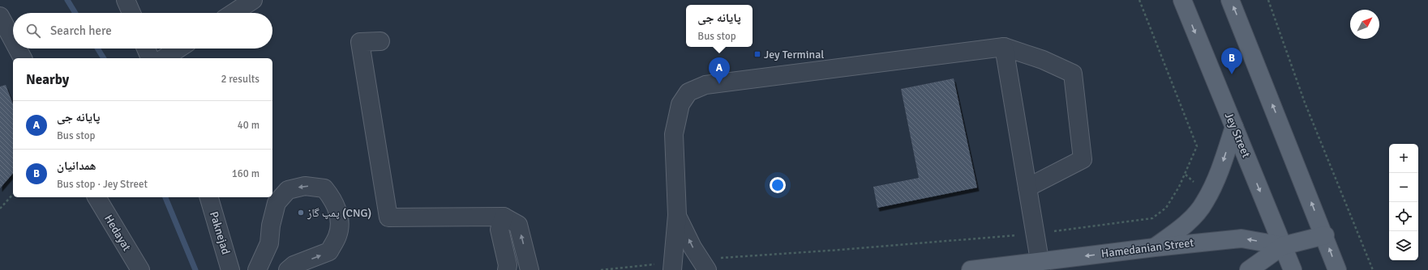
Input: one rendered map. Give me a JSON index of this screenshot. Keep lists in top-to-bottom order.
{
  "streets": {
    "main road": ["Jey Street", "Hamedanian Street"],
    "street": ["Hedayat", "Paknejad"]
  },
  "crossings": [
    ["Jey Street", "Hamedanian Street"]
  ],
  "one_way": ["Hamedanian Street"],
  "places": {
    "transit": ["Jey Terminal"],
    "other": ["پمپ گاز (CNG)"]
  },
  "north": "top right",
  "page": {
    "popup": ["پایانه جی", "Bus stop"],
    "search": "Search here",
    "pins": ["B", "A"],
    "heading": ["Nearby", "2 results"],
    "list": [
      {
        "mark": "A",
        "name": "پایانه جی",
        "note": "Bus stop",
        "value": "40 m"
      },
      {
        "mark": "B",
        "name": "همدانیان",
        "note": "Bus stop · Jey Street",
        "value": "160 m"
      }
    ],
    "map_buttons": ["+", "−"]
  }
}
